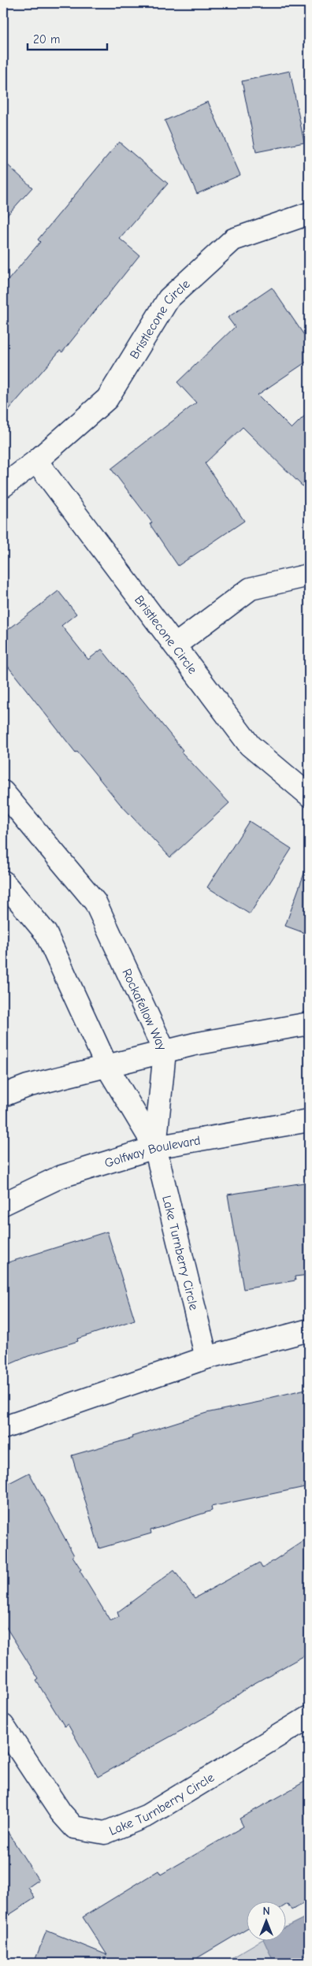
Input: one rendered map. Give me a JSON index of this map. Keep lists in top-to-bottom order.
{
  "streets": {
    "street": [
      "Bristlecone Circle",
      "Rockafellow Way",
      "Golfway Boulevard",
      "Lake Turnberry Circle"
    ]
  },
  "crossings": [
    ["Rockafellow Way", "Golfway Boulevard"],
    ["Rockafellow Way", "Lake Turnberry Circle"],
    ["Golfway Boulevard", "Lake Turnberry Circle"]
  ],
  "scale_bar": "20 m",
  "north": "top"
}
